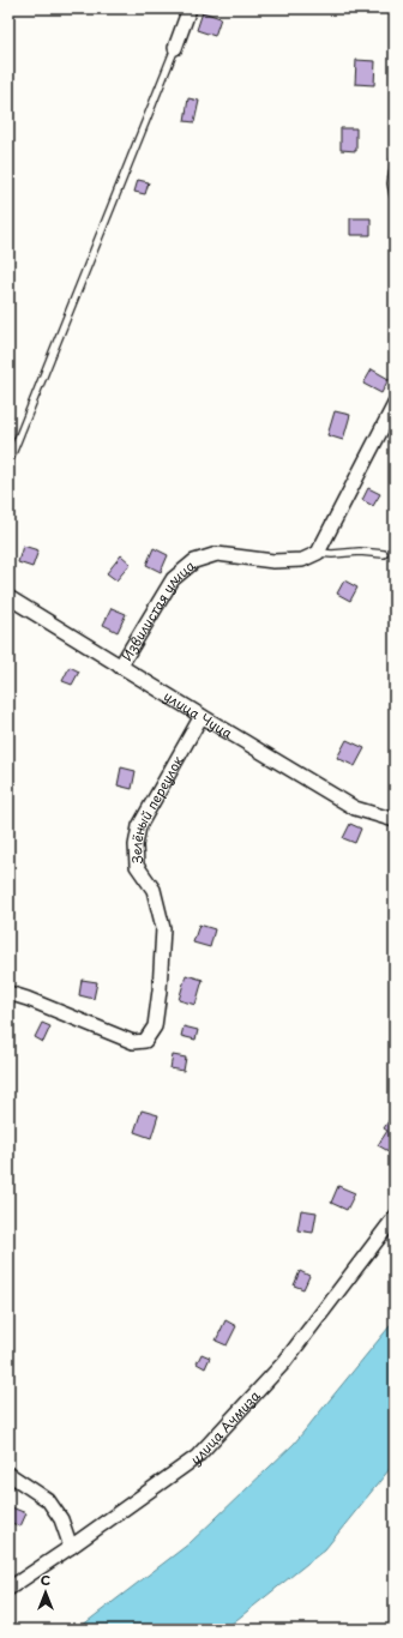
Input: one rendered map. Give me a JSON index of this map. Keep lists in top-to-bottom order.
{
  "streets": {
    "street": [
      "Извилистая улица",
      "улица Чуца",
      "Зелёный переулок",
      "улица Ачмиза"
    ]
  },
  "crossings": [
    ["Извилистая улица", "улица Чуца"],
    ["улица Чуца", "Зелёный переулок"]
  ],
  "north": "top"
}
